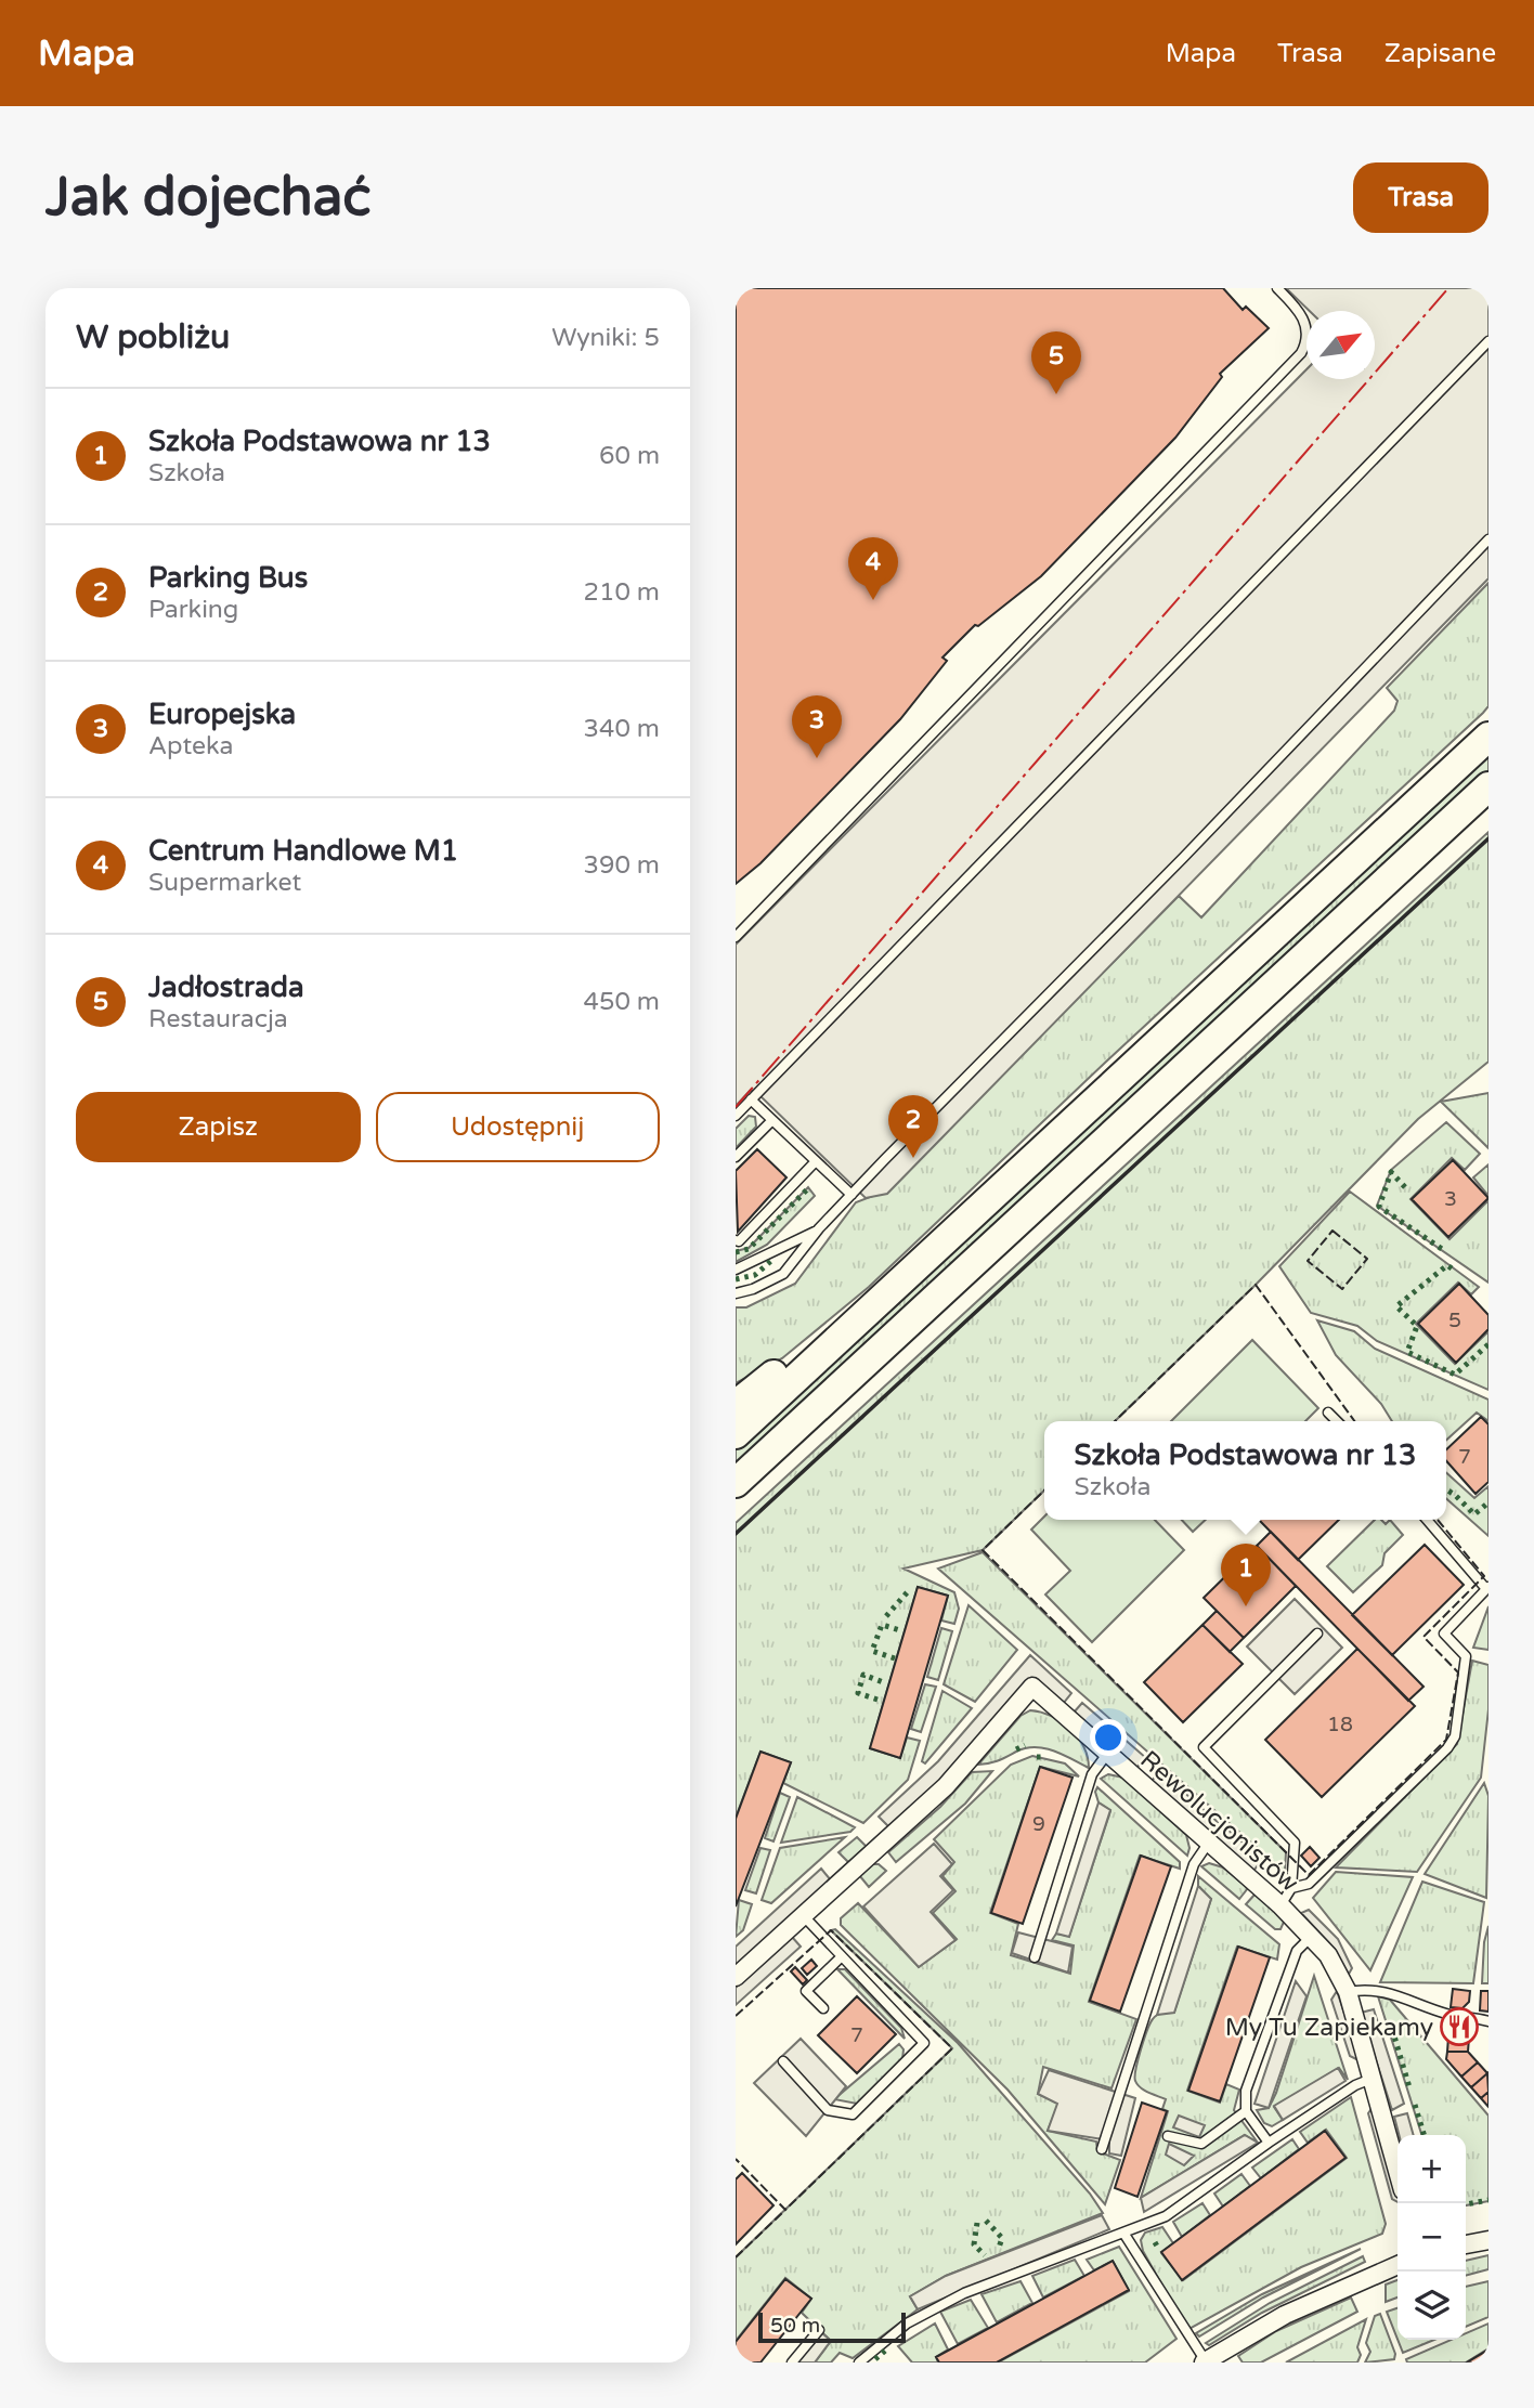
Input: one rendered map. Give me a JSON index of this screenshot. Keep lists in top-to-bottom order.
{
  "streets": {
    "street": ["Rewolucjonistów"]
  },
  "places": {
    "restaurant": ["My Tu Zapiekamy"]
  },
  "house_numbers": [
    "3",
    "5",
    "7",
    "18",
    "9",
    "7"
  ],
  "scale_bar": "50 m",
  "north": "top right",
  "page": {
    "header": "Mapa",
    "nav": ["Mapa", "Trasa", "Zapisane"],
    "buttons": [
      "Trasa",
      ["Zapisz", "Udostępnij"]
    ],
    "title": "Jak dojechać",
    "heading": ["W pobliżu", "Wyniki: 5"],
    "pins": [
      "5",
      "4",
      "3",
      "2",
      "1"
    ],
    "list": [
      {
        "mark": "1",
        "name": "Szkoła Podstawowa nr 13",
        "note": "Szkoła",
        "value": "60 m"
      },
      {
        "mark": "2",
        "name": "Parking Bus",
        "note": "Parking",
        "value": "210 m"
      },
      {
        "mark": "3",
        "name": "Europejska",
        "note": "Apteka",
        "value": "340 m"
      },
      {
        "mark": "4",
        "name": "Centrum Handlowe M1",
        "note": "Supermarket",
        "value": "390 m"
      },
      {
        "mark": "5",
        "name": "Jadłostrada",
        "note": "Restauracja",
        "value": "450 m"
      }
    ],
    "popup": ["Szkoła Podstawowa nr 13", "Szkoła"],
    "map_buttons": ["+", "−"],
    "scale": "50 m"
  }
}
